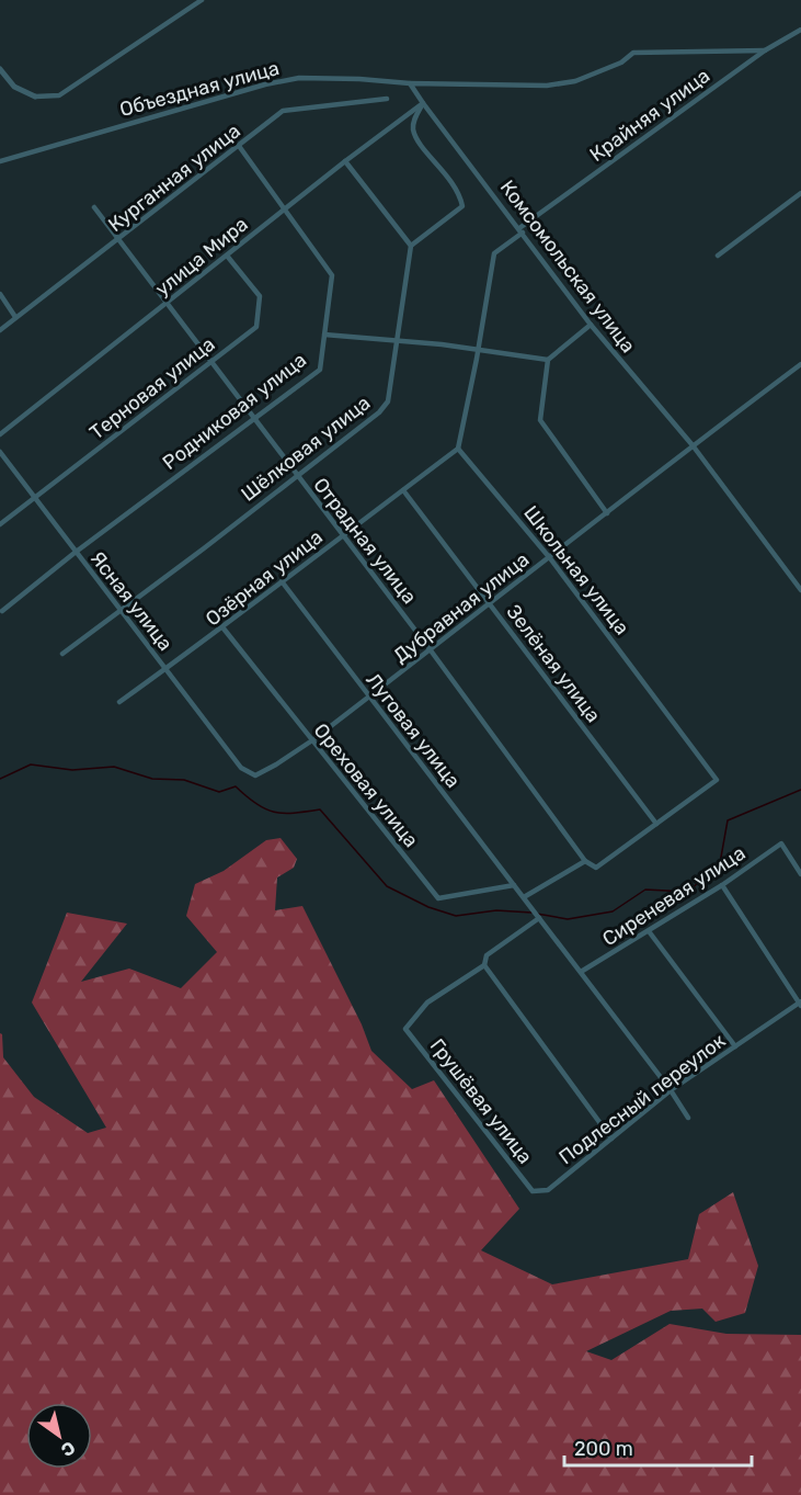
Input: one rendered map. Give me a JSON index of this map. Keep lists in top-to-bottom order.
{
  "streets": {
    "street": [
      "Объездная улица",
      "Крайняя улица",
      "Курганная улица",
      "улица Мира",
      "Комсомольская улица",
      "Терновая улица",
      "Родниковая улица",
      "Шёлковая улица",
      "Отрадная улица",
      "Школьная улица",
      "Озёрная улица",
      "Ясная улица",
      "Дубравная улица",
      "Зелёная улица",
      "Луговая улица",
      "Ореховая улица",
      "Сиреневая улица",
      "Подлесный переулок",
      "Грушёвая улица"
    ]
  },
  "crossings": [
    ["Объездная улица", "Крайняя улица"],
    ["Объездная улица", "Комсомольская улица"],
    ["Крайняя улица", "Комсомольская улица"],
    ["Курганная улица", "Родниковая улица"],
    ["Курганная улица", "Отрадная улица"],
    ["улица Мира", "Комсомольская улица"],
    ["улица Мира", "Терновая улица"],
    ["улица Мира", "Родниковая улица"],
    ["улица Мира", "Отрадная улица"],
    ["Комсомольская улица", "Дубравная улица"],
    ["Терновая улица", "Отрадная улица"],
    ["Терновая улица", "Ясная улица"],
    ["Родниковая улица", "Отрадная улица"],
    ["Родниковая улица", "Ясная улица"],
    ["Шёлковая улица", "Отрадная улица"],
    ["Шёлковая улица", "Ясная улица"],
    ["Отрадная улица", "Озёрная улица"],
    ["Отрадная улица", "Дубравная улица"],
    ["Школьная улица", "Озёрная улица"],
    ["Школьная улица", "Дубравная улица"],
    ["Школьная улица", "Зелёная улица"],
    ["Озёрная улица", "Ясная улица"],
    ["Озёрная улица", "Зелёная улица"],
    ["Озёрная улица", "Луговая улица"],
    ["Озёрная улица", "Ореховая улица"],
    ["Ясная улица", "Дубравная улица"],
    ["Дубравная улица", "Зелёная улица"],
    ["Дубравная улица", "Луговая улица"],
    ["Дубравная улица", "Ореховая улица"],
    ["Луговая улица", "Ореховая улица"],
    ["Подлесный переулок", "Грушёвая улица"]
  ],
  "scale_bar": "200 m",
  "north": "bottom right"
}
